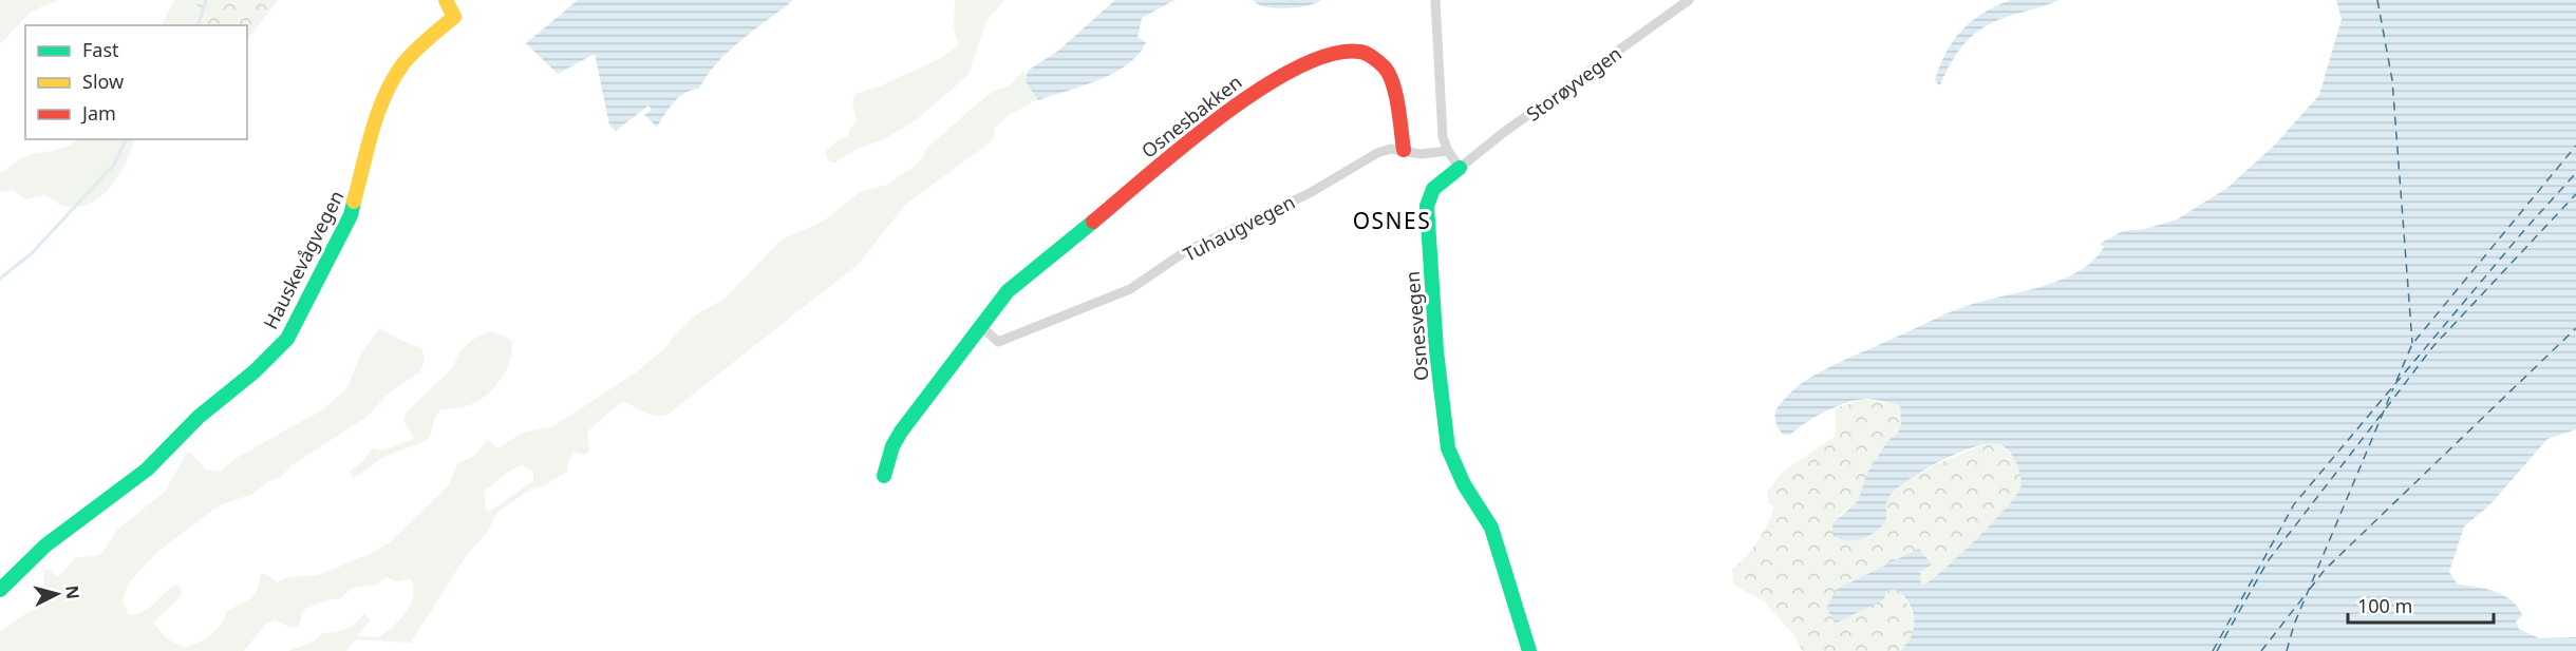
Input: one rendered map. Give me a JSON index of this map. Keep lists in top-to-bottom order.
{
  "streets": {
    "street": [
      "Storøyvegen",
      "Osnesbakken",
      "Tuhaugvegen",
      "Hauskevågvegen",
      "Osnesvegen"
    ]
  },
  "crossings": [
    ["Storøyvegen", "Osnesvegen"],
    ["Osnesbakken", "Tuhaugvegen"]
  ],
  "districts": ["OSNES"],
  "legend": ["Fast", "Slow", "Jam"],
  "scale_bar": "100 m",
  "north": "right"
}
